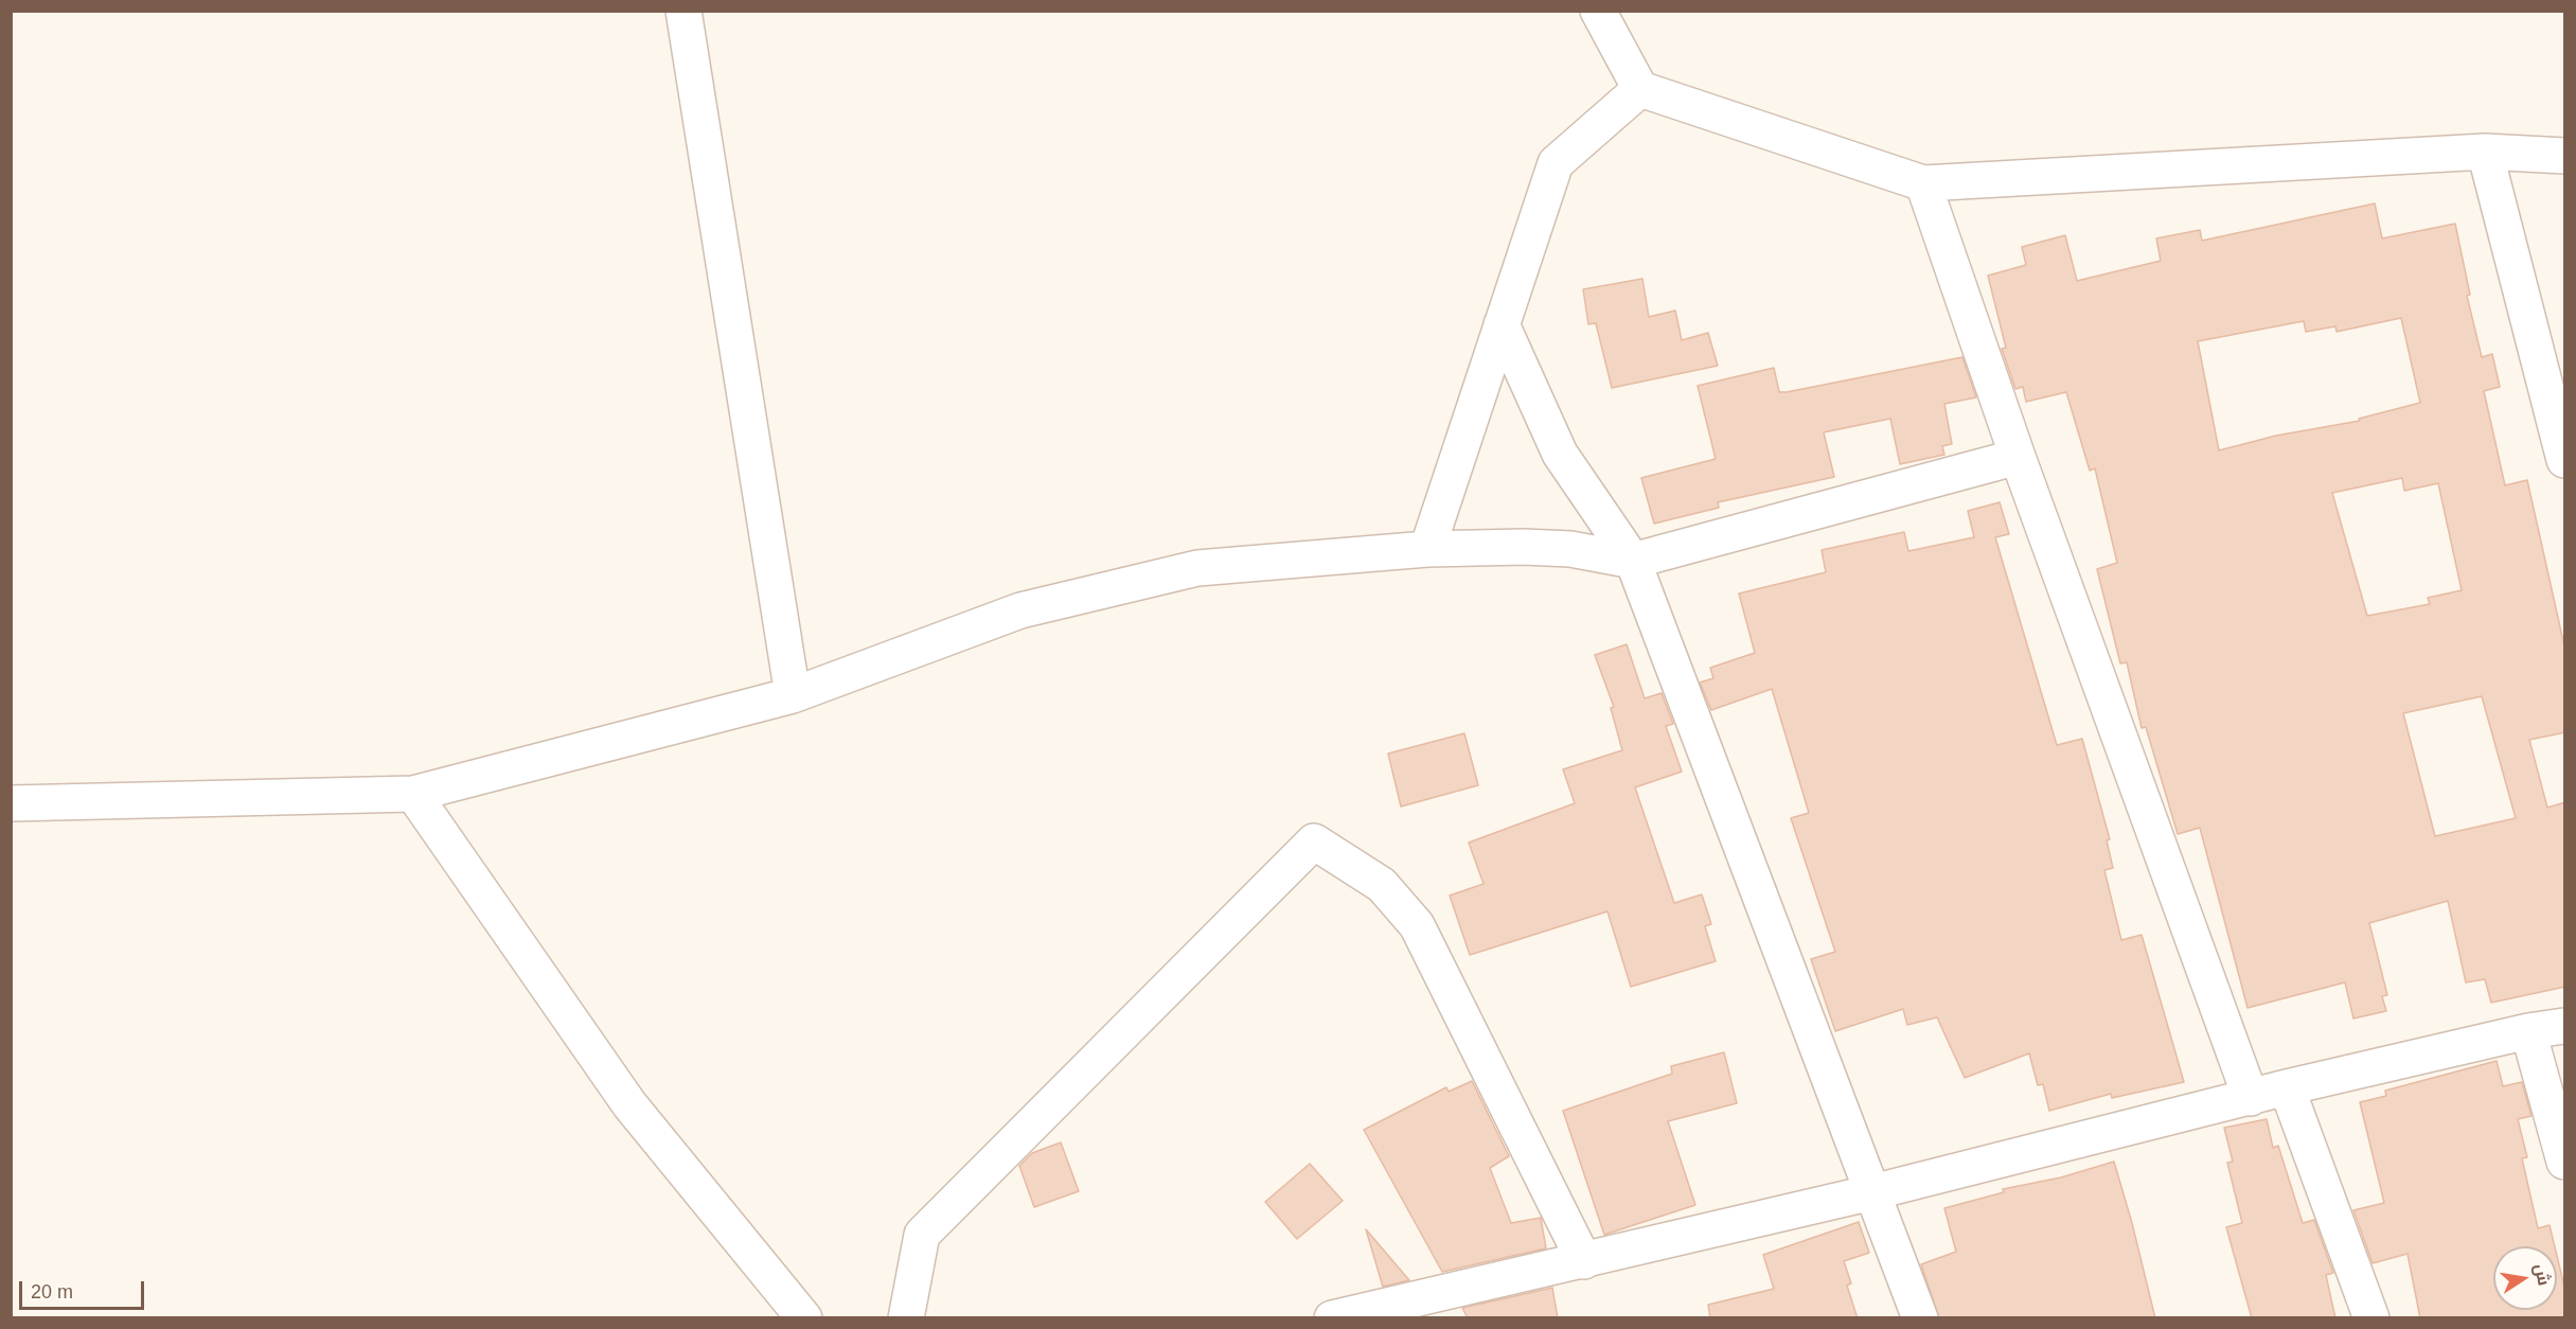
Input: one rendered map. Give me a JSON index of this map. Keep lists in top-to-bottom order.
{
  "scale_bar": "20 m",
  "north": "right"
}
